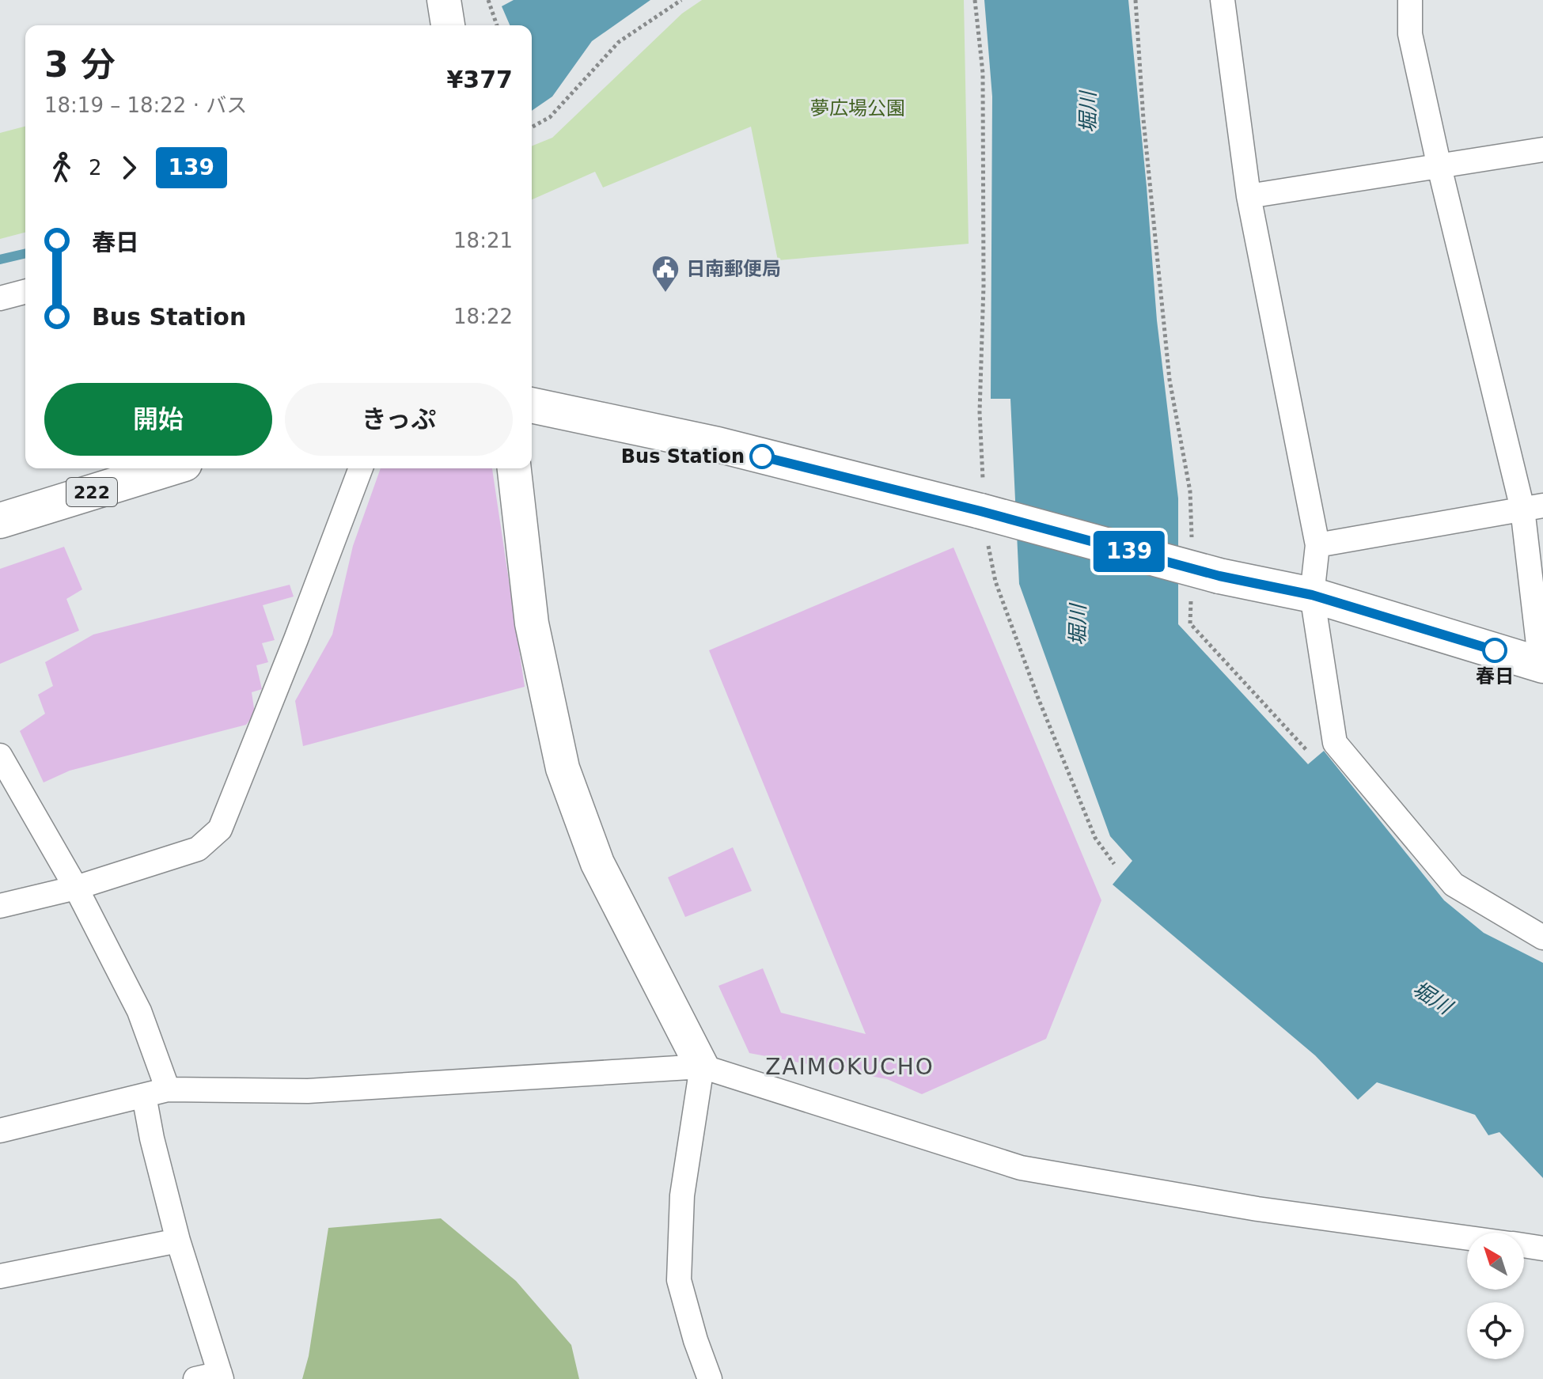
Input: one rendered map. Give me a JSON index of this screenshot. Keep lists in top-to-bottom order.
{
  "streets": {
    "highway": ["222"]
  },
  "districts": ["ZAIMOKUCHO"],
  "water": ["堀川"],
  "parks": ["夢広場公園"],
  "places": {
    "public building": ["日南郵便局"],
    "other": ["Bus Station", "春日"]
  },
  "lines": ["bus line 139"],
  "north": "top left",
  "page": {
    "on_map": "139",
    "heading": ["3 分", "18:19 – 18:22 · バス", "¥377"],
    "legs": ["2", "139"],
    "list": [
      {
        "name": "春日",
        "value": "18:21"
      },
      {
        "name": "Bus Station",
        "value": "18:22"
      }
    ],
    "buttons": ["開始", "きっぷ"]
  }
}
